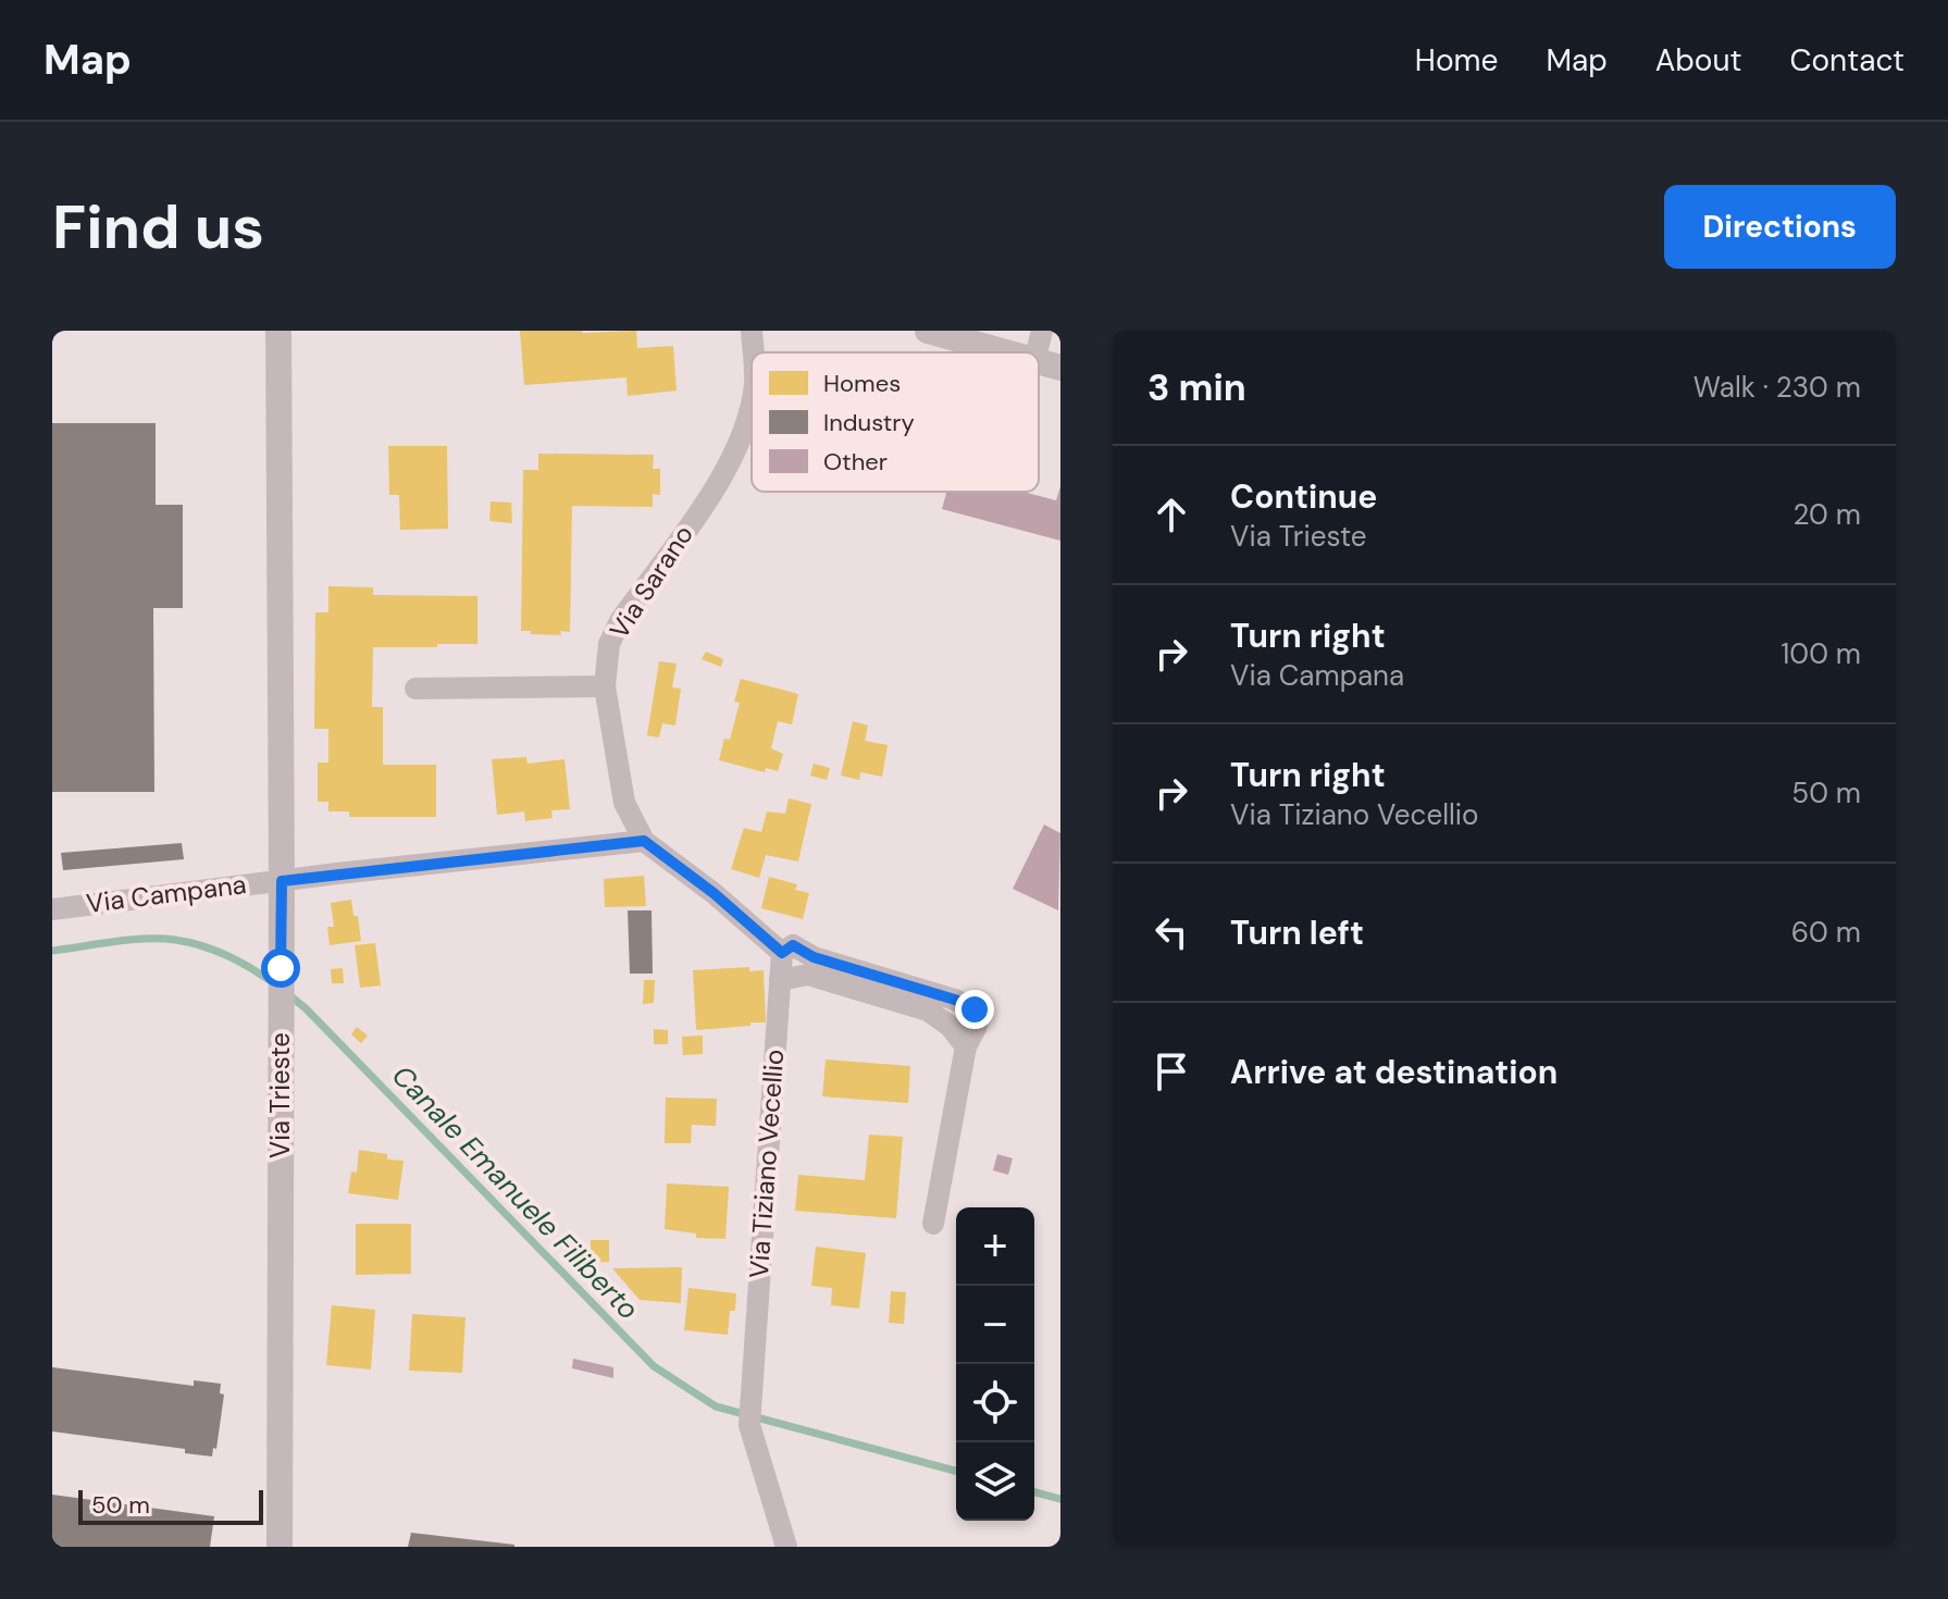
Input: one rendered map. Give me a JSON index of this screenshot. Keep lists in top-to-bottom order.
{
  "streets": {
    "street": [
      "Via Sarano",
      "Via Campana",
      "Via Trieste",
      "Via Tiziano Vecellio"
    ]
  },
  "crossings": [
    ["Via Sarano", "Via Campana"],
    ["Via Campana", "Via Trieste"]
  ],
  "water": ["Canale Emanuele Filiberto"],
  "legend": ["Homes", "Industry", "Other"],
  "scale_bar": "50 m",
  "page": {
    "header": "Map",
    "nav": [
      "Home",
      "Map",
      "About",
      "Contact"
    ],
    "buttons": "Directions",
    "title": "Find us",
    "heading": ["3 min", "Walk · 230 m"],
    "list": [
      ["Continue", "Via Trieste", "20 m"],
      ["Turn right", "Via Campana", "100 m"],
      ["Turn right", "Via Tiziano Vecellio", "50 m"],
      ["Turn left", "60 m"],
      "Arrive at destination"
    ],
    "map_buttons": ["+", "−"],
    "scale": "50 m"
  }
}
